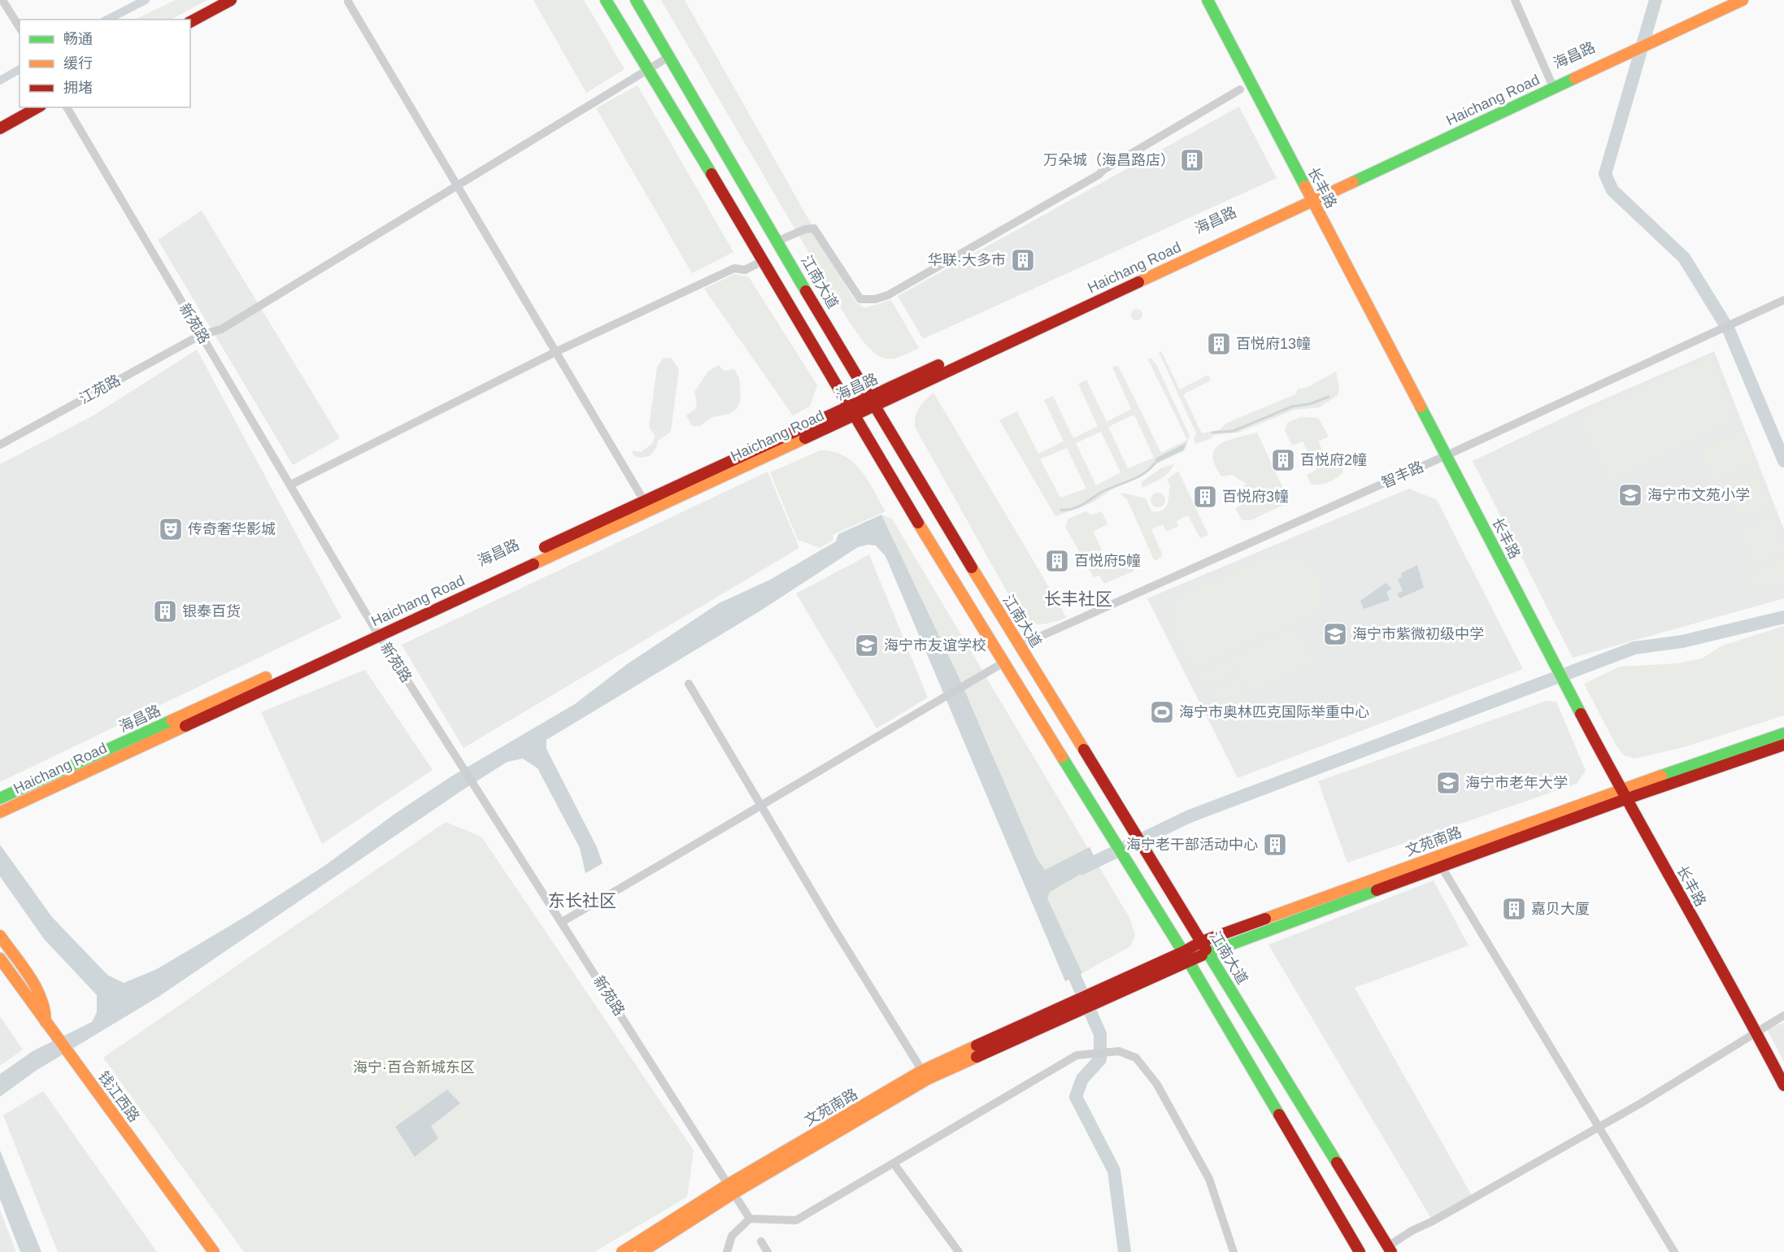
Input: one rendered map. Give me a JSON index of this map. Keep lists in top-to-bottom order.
{
  "streets": {
    "main road": [
      "海昌路",
      "Haichang Road",
      "长丰路",
      "江南大道",
      "文苑南路",
      "钱江西路"
    ],
    "street": ["新苑路", "江苑路", "智丰路"]
  },
  "crossings": [
    ["海昌路", "Haichang Road"],
    ["海昌路", "长丰路"],
    ["海昌路", "江南大道"],
    ["海昌路", "新苑路"],
    ["Haichang Road", "长丰路"],
    ["Haichang Road", "江南大道"],
    ["Haichang Road", "新苑路"],
    ["长丰路", "智丰路"],
    ["长丰路", "文苑南路"],
    ["江南大道", "江苑路"],
    ["江南大道", "智丰路"],
    ["江南大道", "文苑南路"],
    ["新苑路", "江苑路"],
    ["新苑路", "文苑南路"]
  ],
  "districts": ["长丰社区", "东长社区"],
  "parks": ["海宁·百合新城东区"],
  "places": {
    "building": [
      "万朵城（海昌路店）",
      "华联·大多市",
      "百悦府13幢",
      "百悦府2幢",
      "百悦府3幢",
      "百悦府5幢",
      "银泰百货",
      "海宁老干部活动中心",
      "嘉贝大厦"
    ],
    "school or university": [
      "海宁市文苑小学",
      "海宁市紫微初级中学",
      "海宁市友谊学校",
      "海宁市老年大学"
    ],
    "theatre": ["传奇奢华影城"],
    "sports": ["海宁市奥林匹克国际举重中心"]
  },
  "legend": ["畅通", "缓行", "拥堵"]
}
